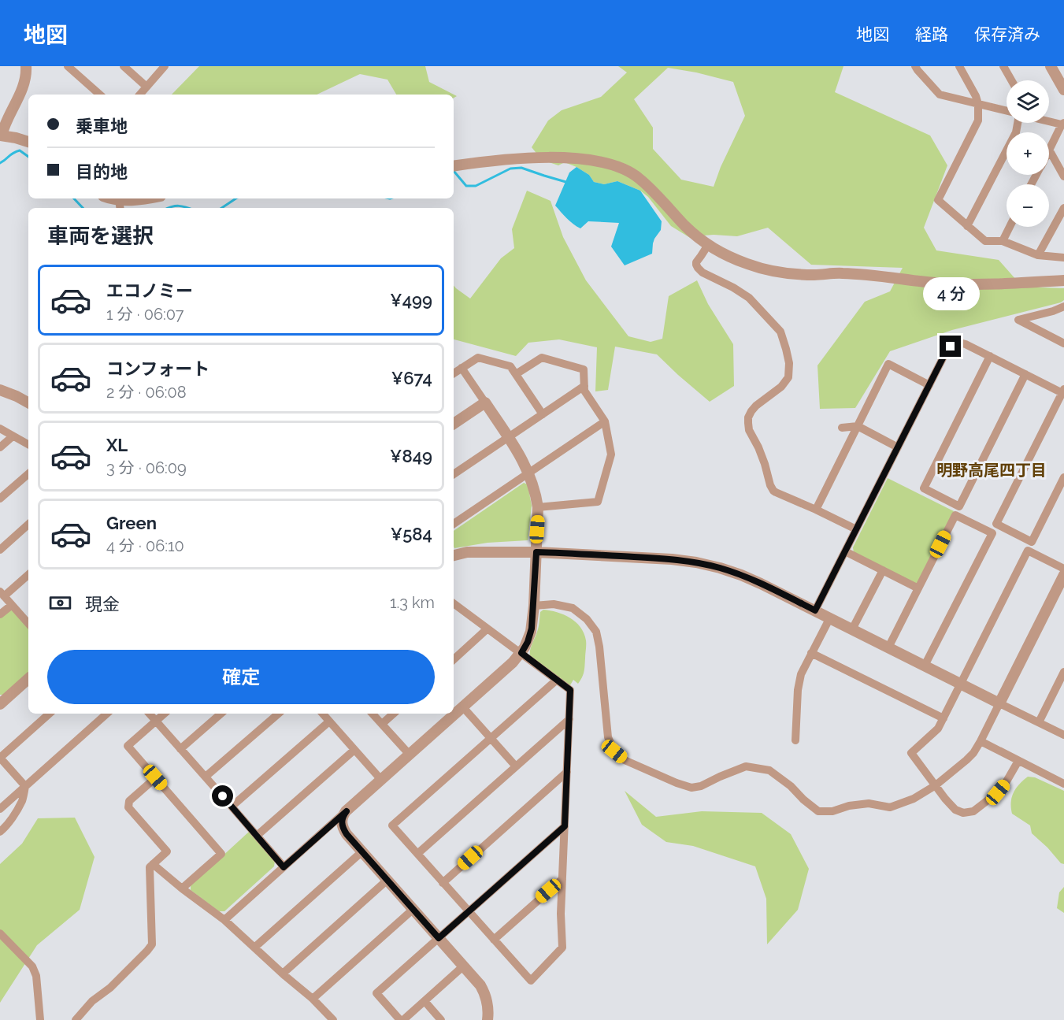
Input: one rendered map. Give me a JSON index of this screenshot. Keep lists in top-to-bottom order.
{
  "districts": ["明野高尾四丁目"],
  "page": {
    "header": "地図",
    "nav": ["地図", "経路", "保存済み"],
    "map_buttons": ["+", "−"],
    "banner": ["乗車地", "目的地"],
    "heading": "車両を選択",
    "list": [
      {
        "name": "エコノミー",
        "note": "1 分 · 06:07",
        "value": "¥499"
      },
      {
        "name": "コンフォート",
        "note": "2 分 · 06:08",
        "value": "¥674"
      },
      {
        "name": "XL",
        "note": "3 分 · 06:09",
        "value": "¥849"
      },
      {
        "name": "Green",
        "note": "4 分 · 06:10",
        "value": "¥584"
      }
    ],
    "bubble": "4 分",
    "pay": ["現金", "1.3 km"],
    "buttons": "確定"
  }
}
